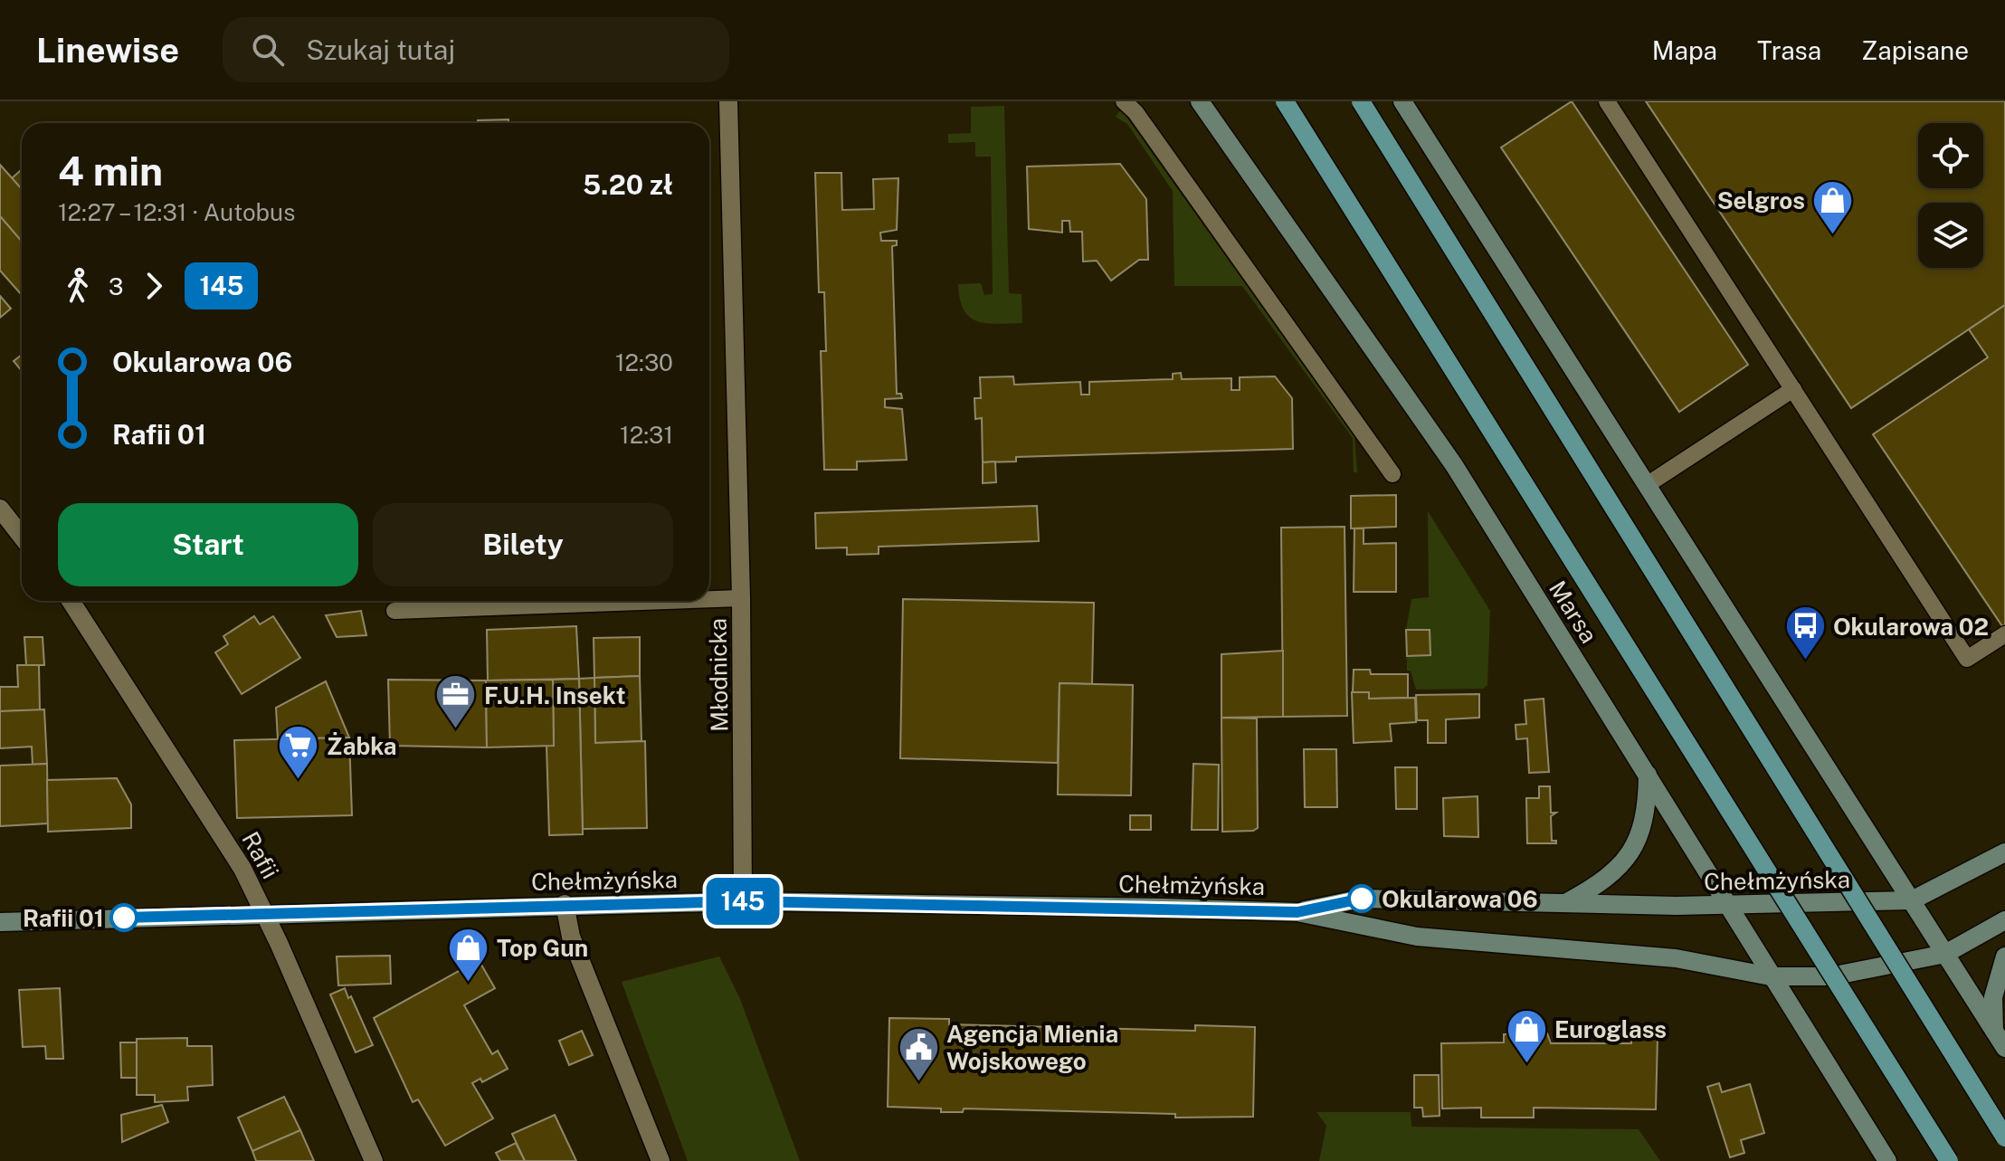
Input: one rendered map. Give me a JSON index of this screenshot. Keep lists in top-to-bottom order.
{
  "streets": {
    "street": [
      "Marsa",
      "Młodnicka",
      "Rafii",
      "Chełmżyńska"
    ]
  },
  "crossings": [
    ["Marsa", "Chełmżyńska"],
    ["Młodnicka", "Chełmżyńska"],
    ["Rafii", "Chełmżyńska"]
  ],
  "places": {
    "shop": ["Selgros", "Top Gun", "Euroglass"],
    "bus stop": ["Okularowa 02"],
    "office": ["F.U.H. Insekt"],
    "supermarket": ["Żabka"],
    "other": ["Okularowa 06", "Rafii 01"],
    "public building": ["Agencja Mienia Wojskowego"]
  },
  "lines": ["bus line 145"],
  "page": {
    "header": "Linewise",
    "search": "Szukaj tutaj",
    "nav": ["Mapa", "Trasa", "Zapisane"],
    "on_map": "145",
    "heading": ["4 min", "12:27 – 12:31 · Autobus", "5.20 zł"],
    "legs": ["3", "145"],
    "list": [
      {
        "name": "Okularowa 06",
        "value": "12:30"
      },
      {
        "name": "Rafii 01",
        "value": "12:31"
      }
    ],
    "buttons": ["Start", "Bilety"]
  }
}
